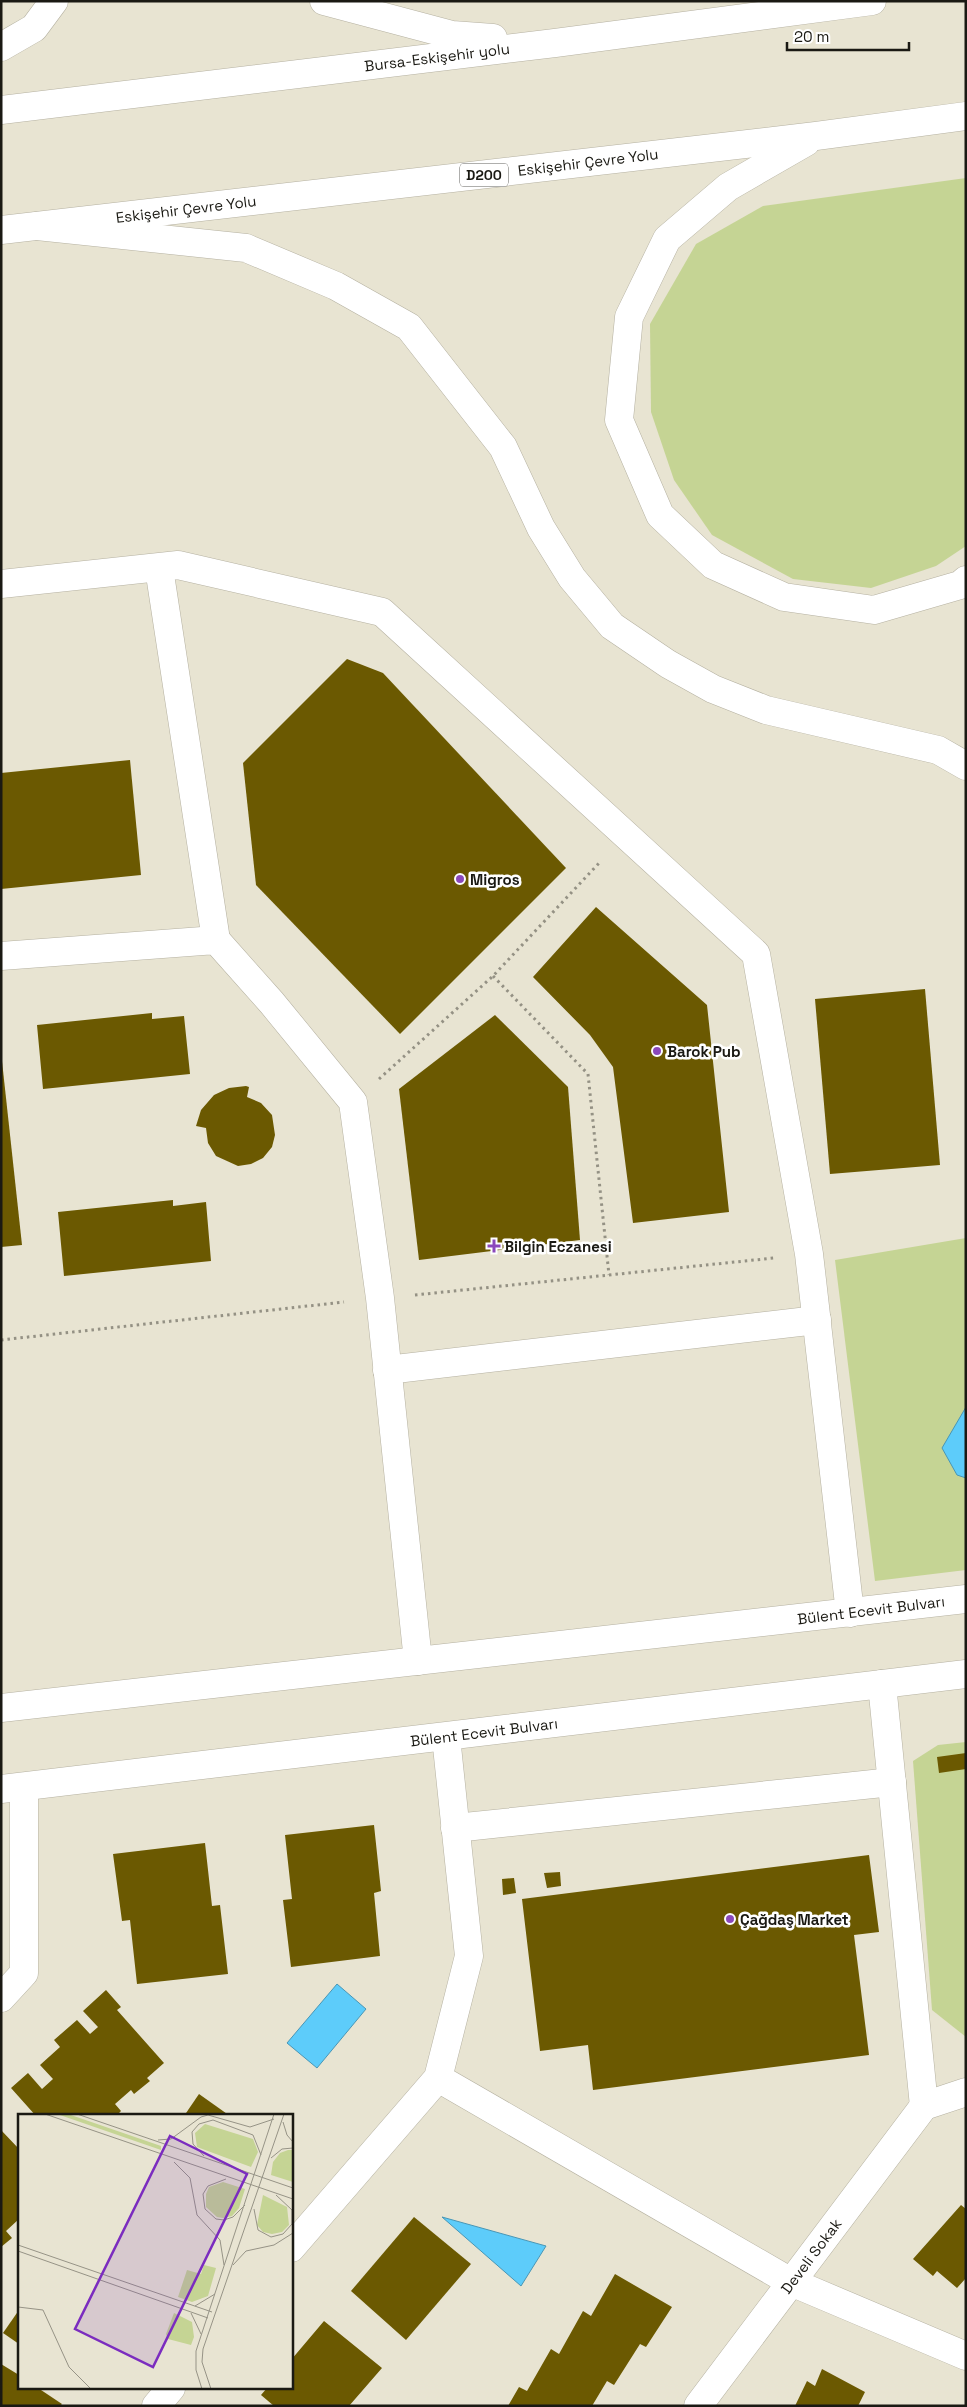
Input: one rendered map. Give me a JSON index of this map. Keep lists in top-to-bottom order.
{
  "streets": {
    "main road": [
      "Bursa-Eskişehir yolu",
      "Eskişehir Çevre Yolu",
      "D200",
      "Bülent Ecevit Bulvarı",
      "Develi Sokak"
    ]
  },
  "places": {
    "other": ["Migros", "Barok Pub", "Çağdaş Market"],
    "health": ["Bilgin Eczanesi"]
  },
  "scale_bar": "20 m"
}
